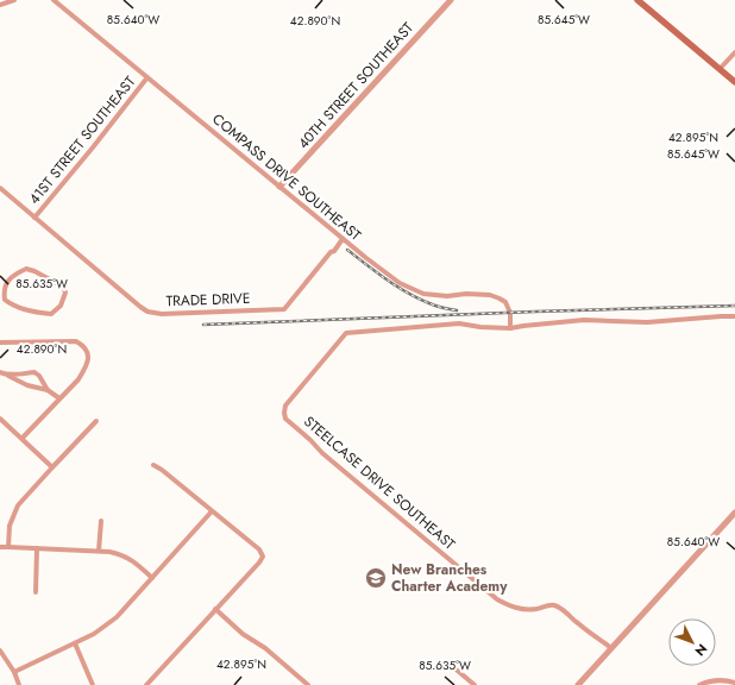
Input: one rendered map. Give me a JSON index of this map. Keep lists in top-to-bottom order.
{
  "streets": {
    "street": [
      "40TH STREET SOUTHEAST",
      "41ST STREET SOUTHEAST",
      "COMPASS DRIVE SOUTHEAST",
      "TRADE DRIVE",
      "STEELCASE DRIVE SOUTHEAST"
    ]
  },
  "crossings": [
    ["40TH STREET SOUTHEAST", "COMPASS DRIVE SOUTHEAST"],
    ["41ST STREET SOUTHEAST", "COMPASS DRIVE SOUTHEAST"],
    ["41ST STREET SOUTHEAST", "TRADE DRIVE"],
    ["COMPASS DRIVE SOUTHEAST", "TRADE DRIVE"],
    ["COMPASS DRIVE SOUTHEAST", "STEELCASE DRIVE SOUTHEAST"]
  ],
  "places": {
    "school or university": ["New Branches Charter Academy"]
  },
  "north": "bottom right",
  "coordinates": [
    "85.640°W",
    "85.645°W",
    "42.890°N",
    "42.895°N",
    "85.635°W"
  ]
}
